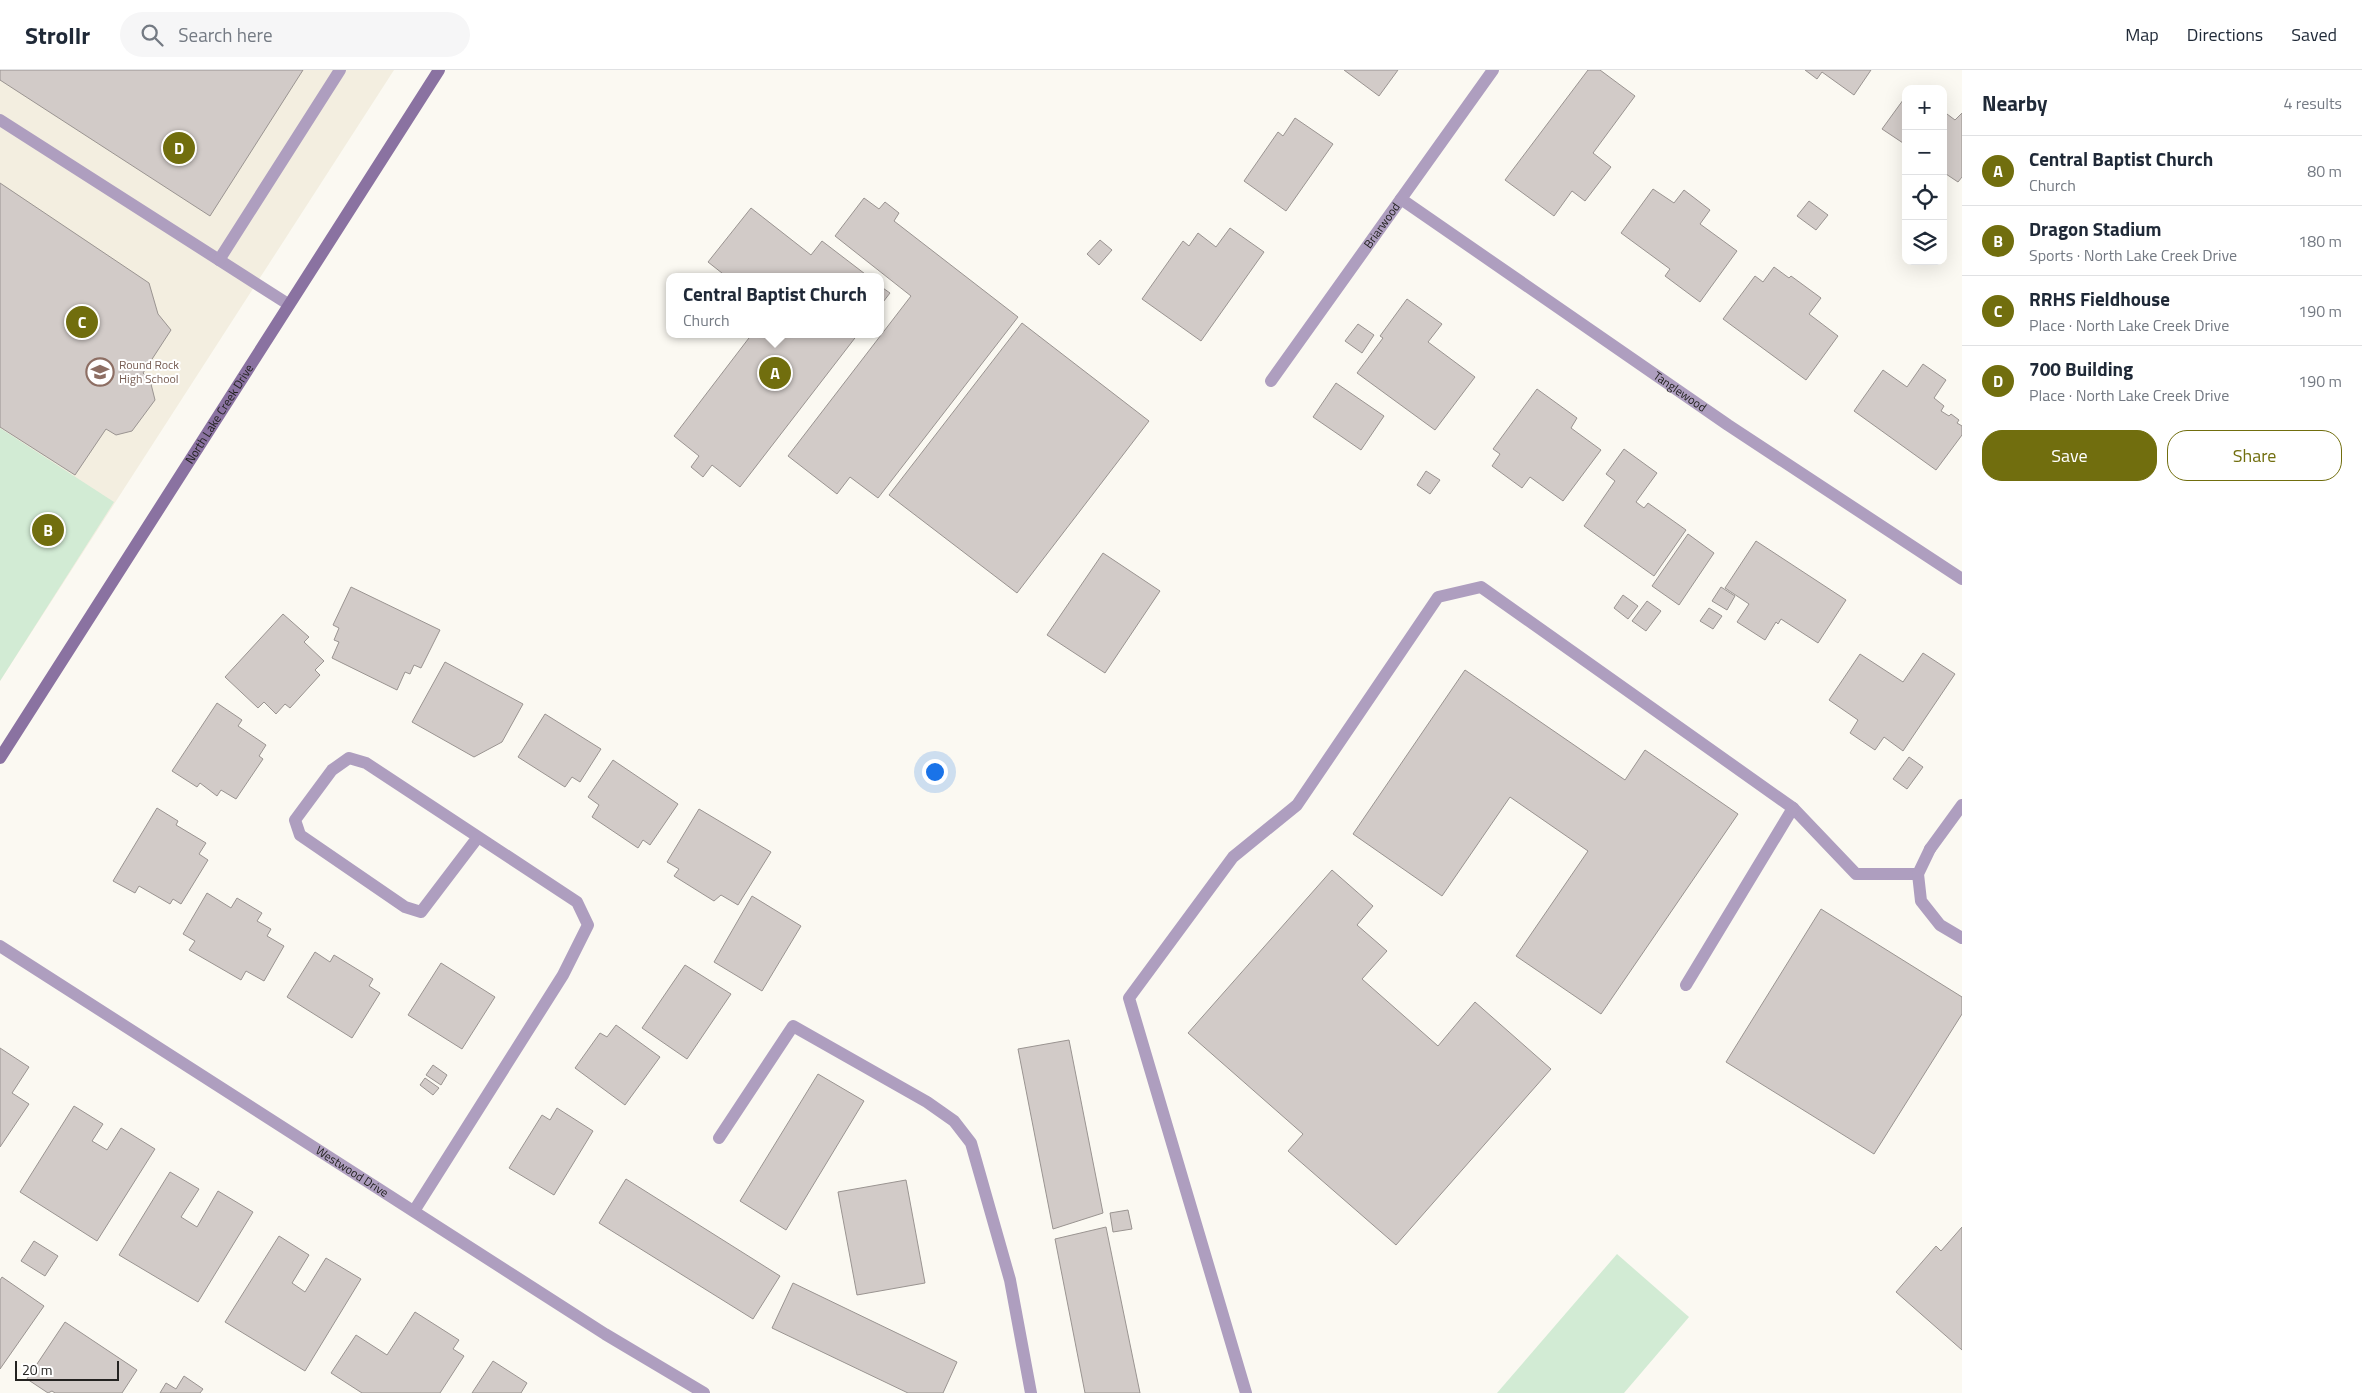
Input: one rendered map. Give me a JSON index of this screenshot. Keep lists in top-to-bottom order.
{
  "streets": {
    "street": [
      "Briarwood",
      "Tanglewood",
      "North Lake Creek Drive",
      "Westwood Drive"
    ]
  },
  "crossings": [
    ["Briarwood", "Tanglewood"]
  ],
  "places": {
    "school or university": ["Round Rock High School"]
  },
  "scale_bar": "20 m",
  "page": {
    "header": "Strollr",
    "search": "Search here",
    "nav": ["Map", "Directions", "Saved"],
    "heading": ["Nearby", "4 results"],
    "map_buttons": ["+", "−"],
    "pins": [
      "D",
      "C",
      "A",
      "B"
    ],
    "list": [
      {
        "mark": "A",
        "name": "Central Baptist Church",
        "note": "Church",
        "value": "80 m"
      },
      {
        "mark": "B",
        "name": "Dragon Stadium",
        "note": "Sports · North Lake Creek Drive",
        "value": "180 m"
      },
      {
        "mark": "C",
        "name": "RRHS Fieldhouse",
        "note": "Place · North Lake Creek Drive",
        "value": "190 m"
      },
      {
        "mark": "D",
        "name": "700 Building",
        "note": "Place · North Lake Creek Drive",
        "value": "190 m"
      }
    ],
    "popup": ["Central Baptist Church", "Church"],
    "buttons": ["Save", "Share"],
    "scale": "20 m"
  }
}
